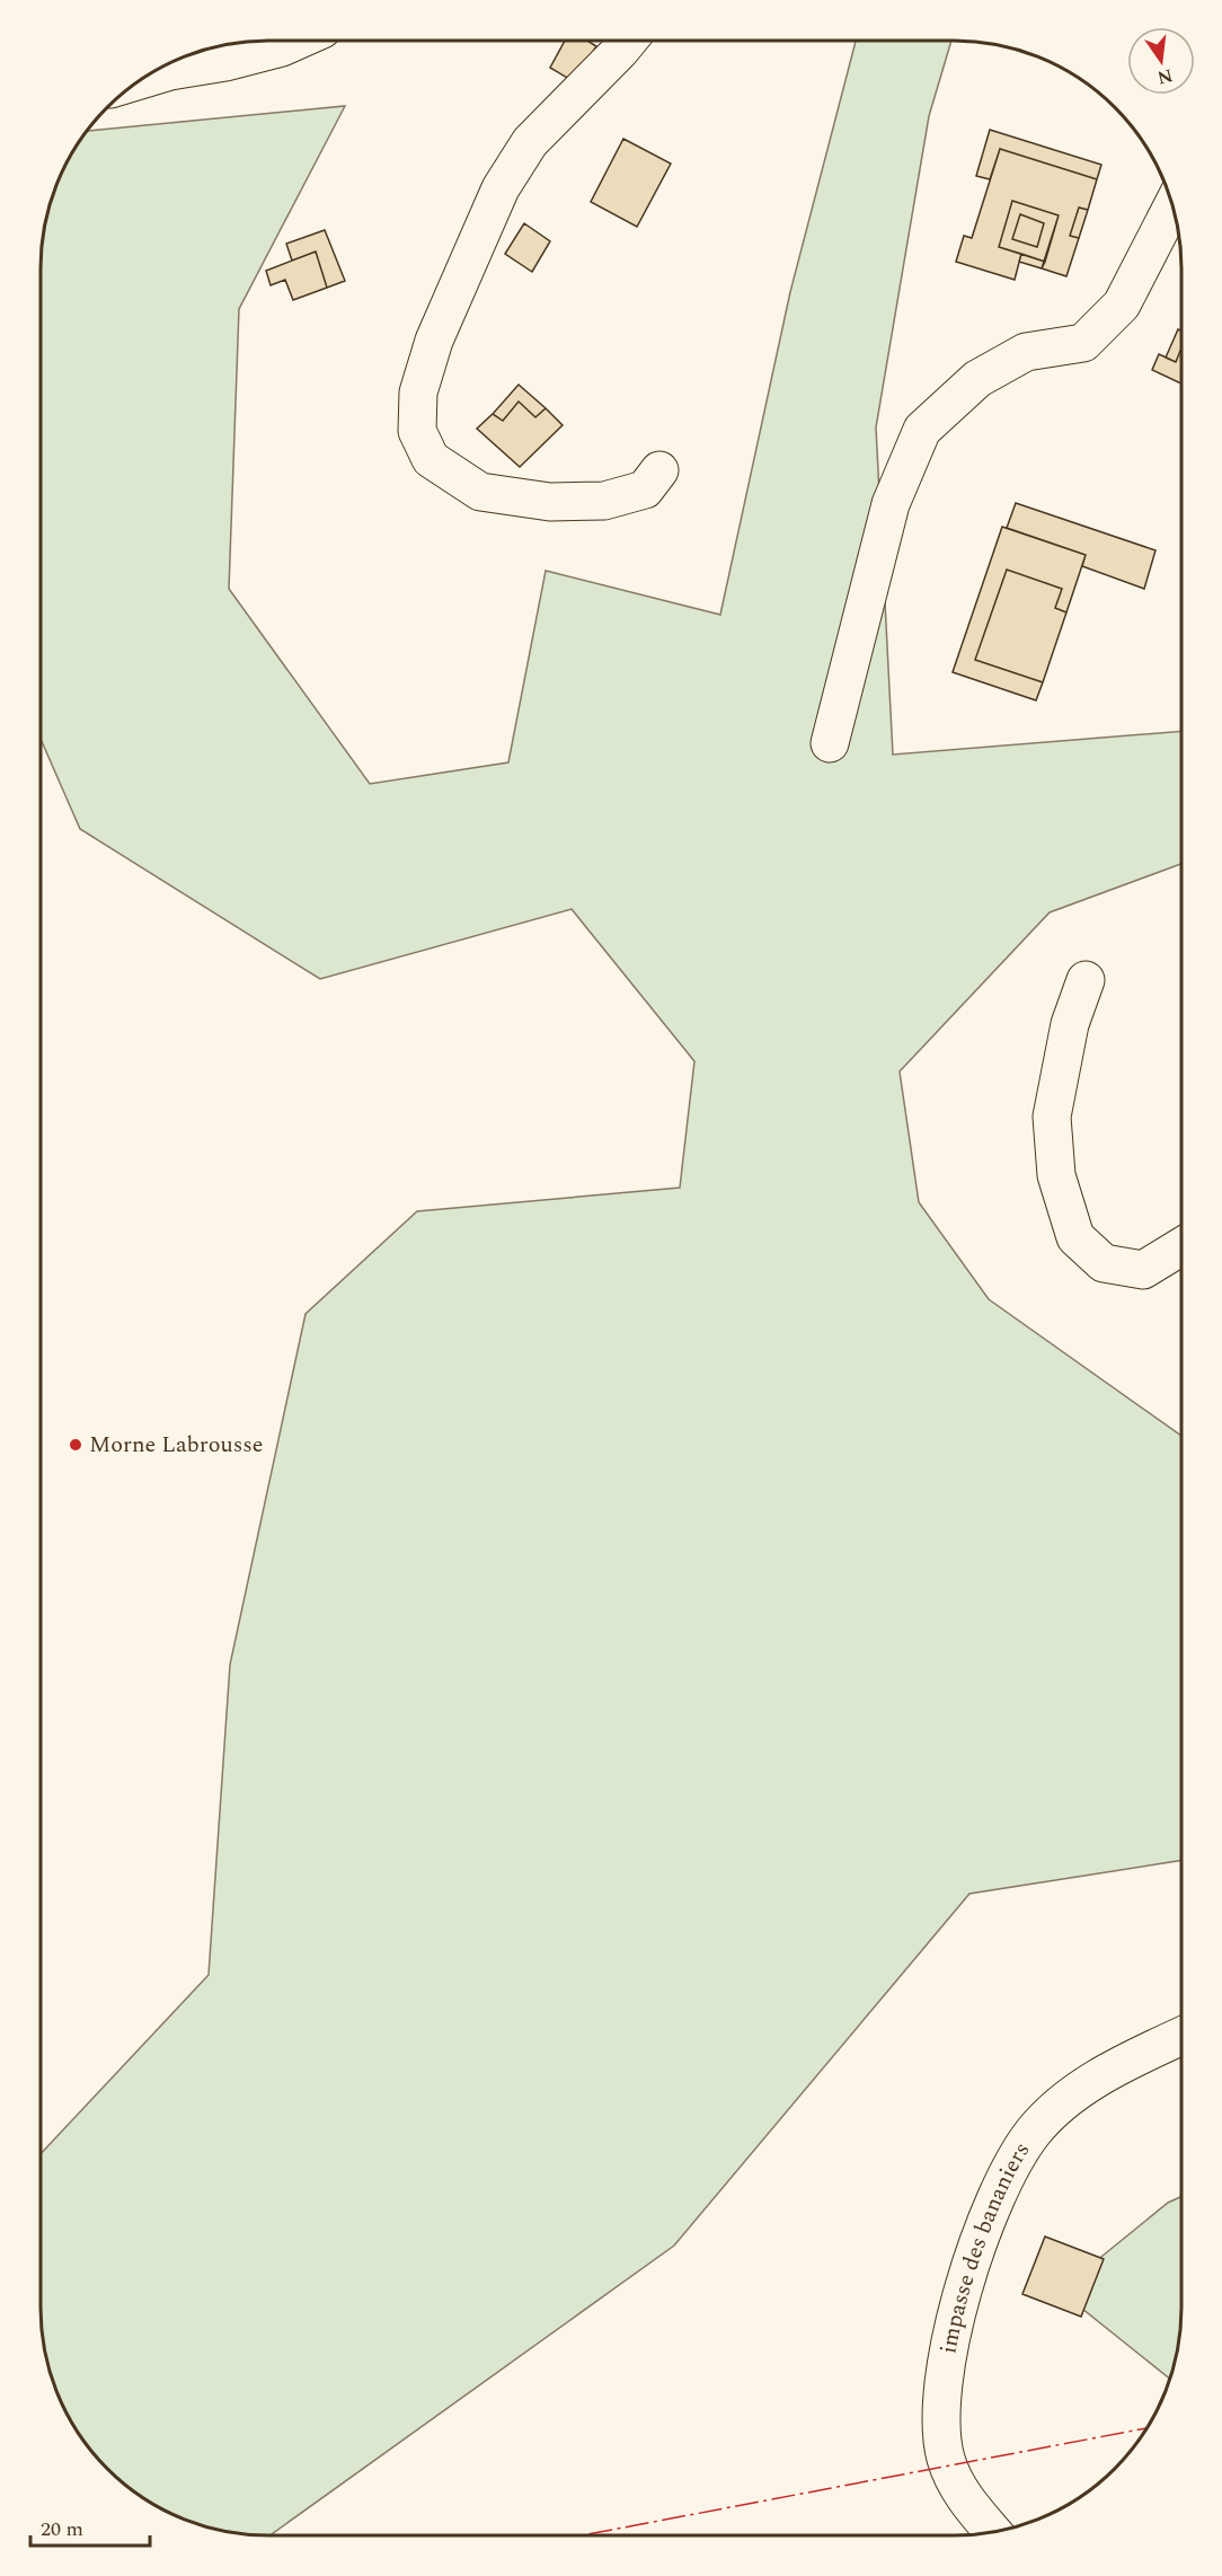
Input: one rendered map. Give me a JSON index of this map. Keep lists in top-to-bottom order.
{
  "streets": {
    "street": ["impasse des bananiers"]
  },
  "places": ["Morne Labrousse"],
  "scale_bar": "20 m",
  "north": "bottom"
}
